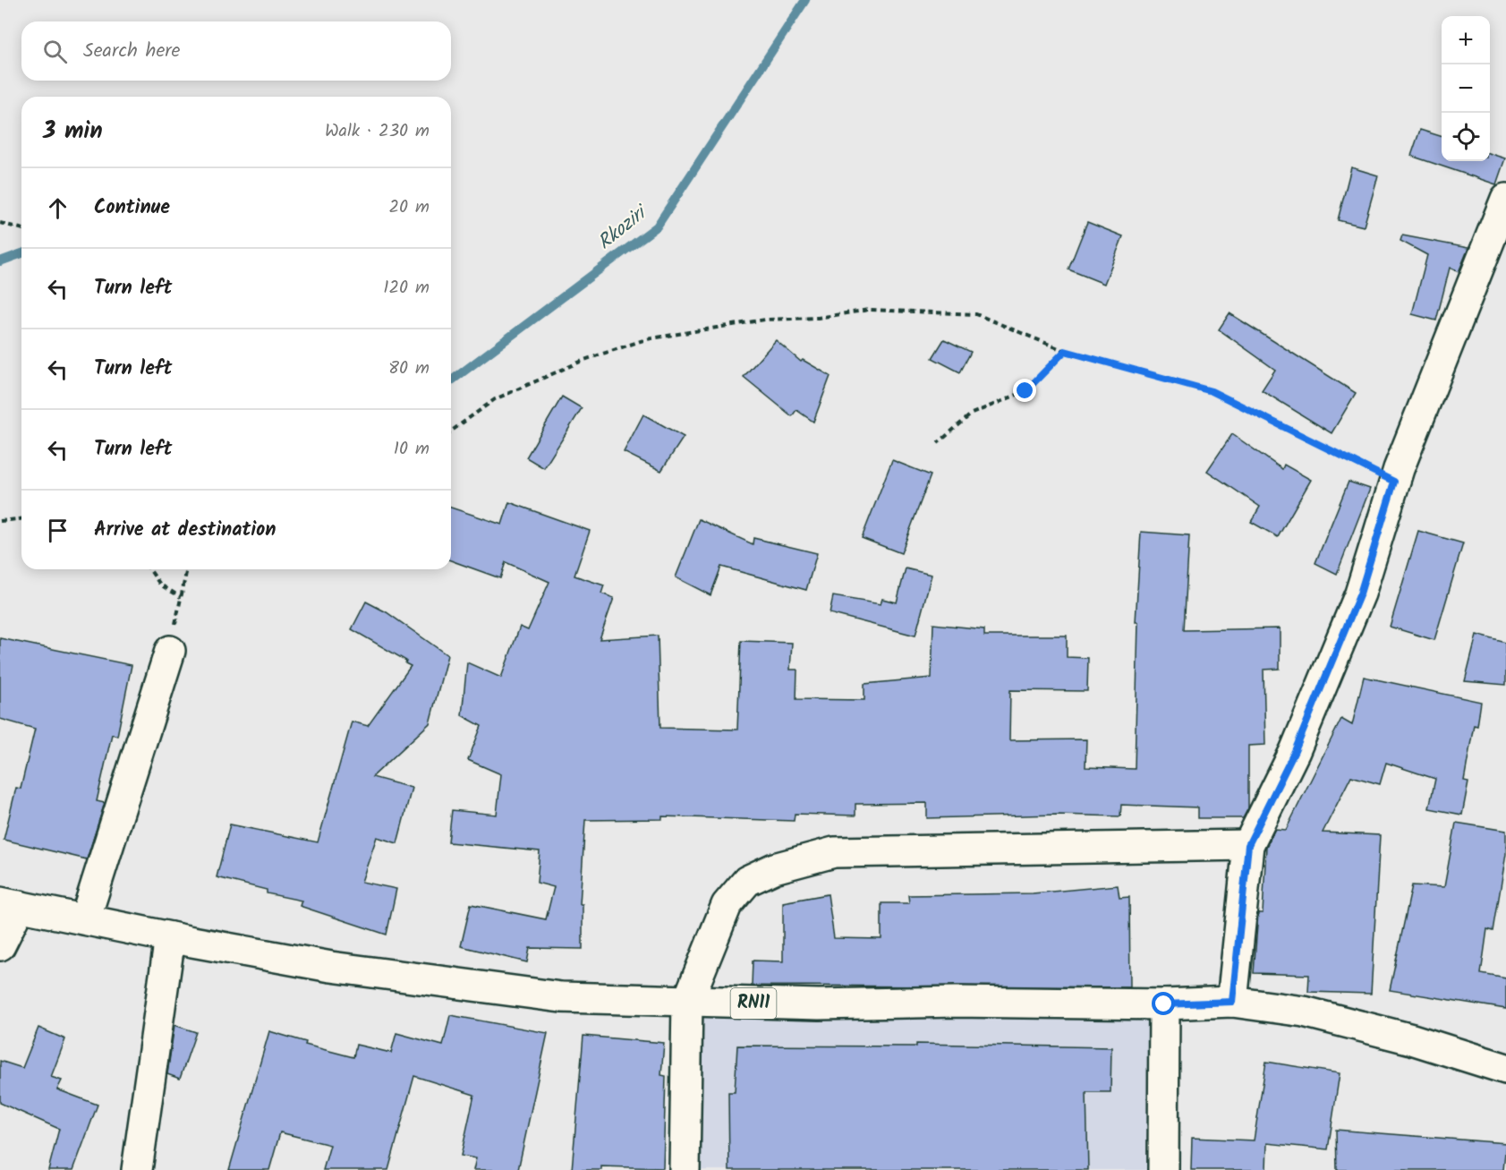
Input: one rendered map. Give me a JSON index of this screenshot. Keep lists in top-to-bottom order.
{
  "streets": {
    "street": ["RN11"]
  },
  "water": ["Rkoziri"],
  "page": {
    "map_buttons": ["+", "−"],
    "search": "Search here",
    "heading": ["3 min", "Walk · 230 m"],
    "list": [
      ["Continue", "20 m"],
      ["Turn left", "120 m"],
      ["Turn left", "80 m"],
      ["Turn left", "10 m"],
      "Arrive at destination"
    ]
  }
}
